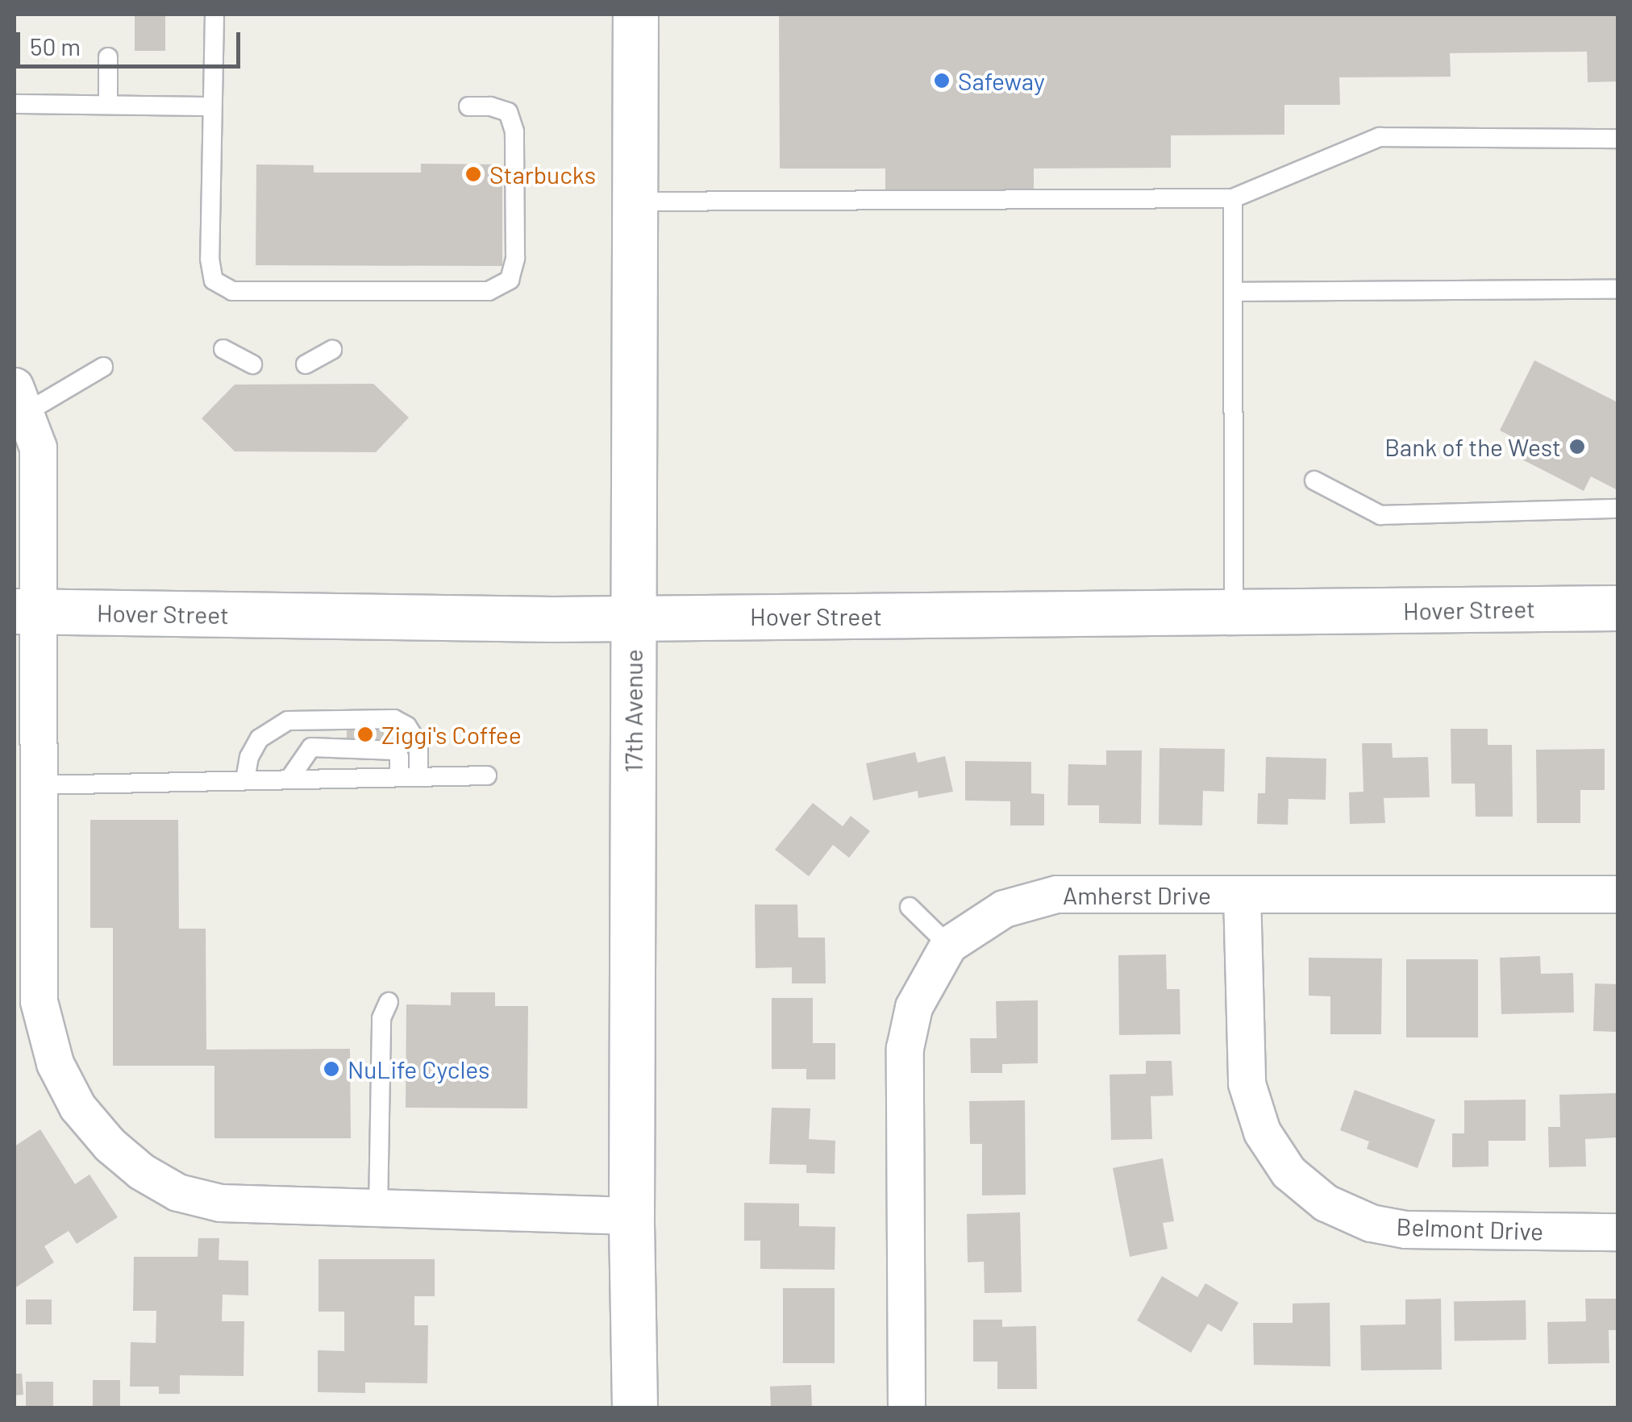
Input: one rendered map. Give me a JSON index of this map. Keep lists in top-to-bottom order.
{
  "streets": {
    "main road": ["Hover Street", "17th Avenue"],
    "street": ["Amherst Drive", "Belmont Drive"]
  },
  "crossings": [
    ["Hover Street", "17th Avenue"],
    ["Amherst Drive", "Belmont Drive"]
  ],
  "places": [
    "Safeway",
    "Starbucks",
    "Bank of the West",
    "Ziggi's Coffee",
    "NuLife Cycles"
  ],
  "scale_bar": "50 m"
}
